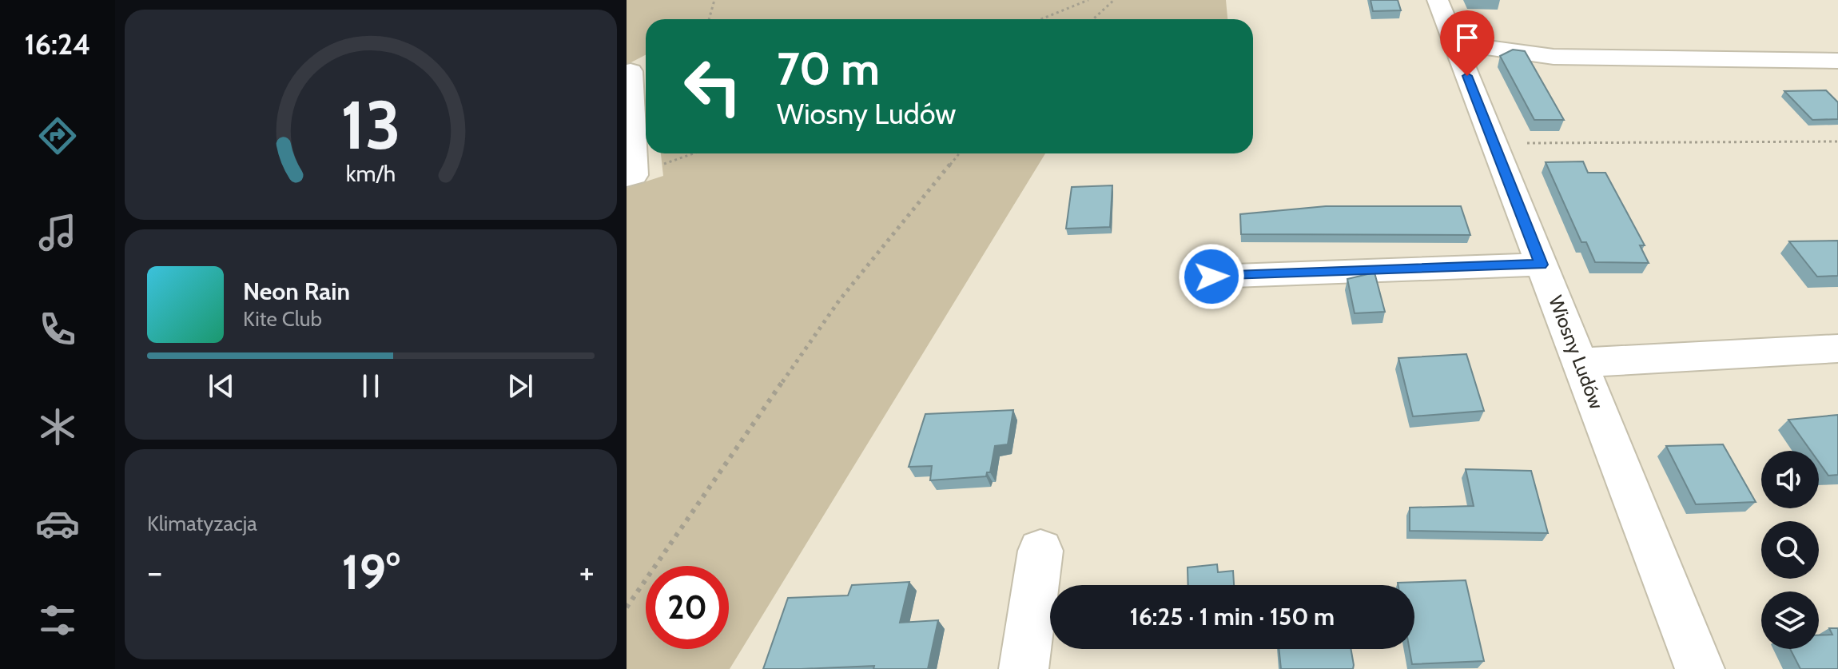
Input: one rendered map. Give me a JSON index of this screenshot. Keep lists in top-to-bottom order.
{
  "streets": {
    "street": ["Wiosny Ludów"]
  },
  "page": {
    "tabs": "16:24",
    "turn": ["70 m", "Wiosny Ludów"],
    "song": ["Neon Rain", "Kite Club"],
    "tile": "Klimatyzacja",
    "heat": ["−", "19°", "+"],
    "limit": "20",
    "trip": "16:25 · 1 min · 150 m",
    "gauge": ["13", "km/h"]
  }
}
